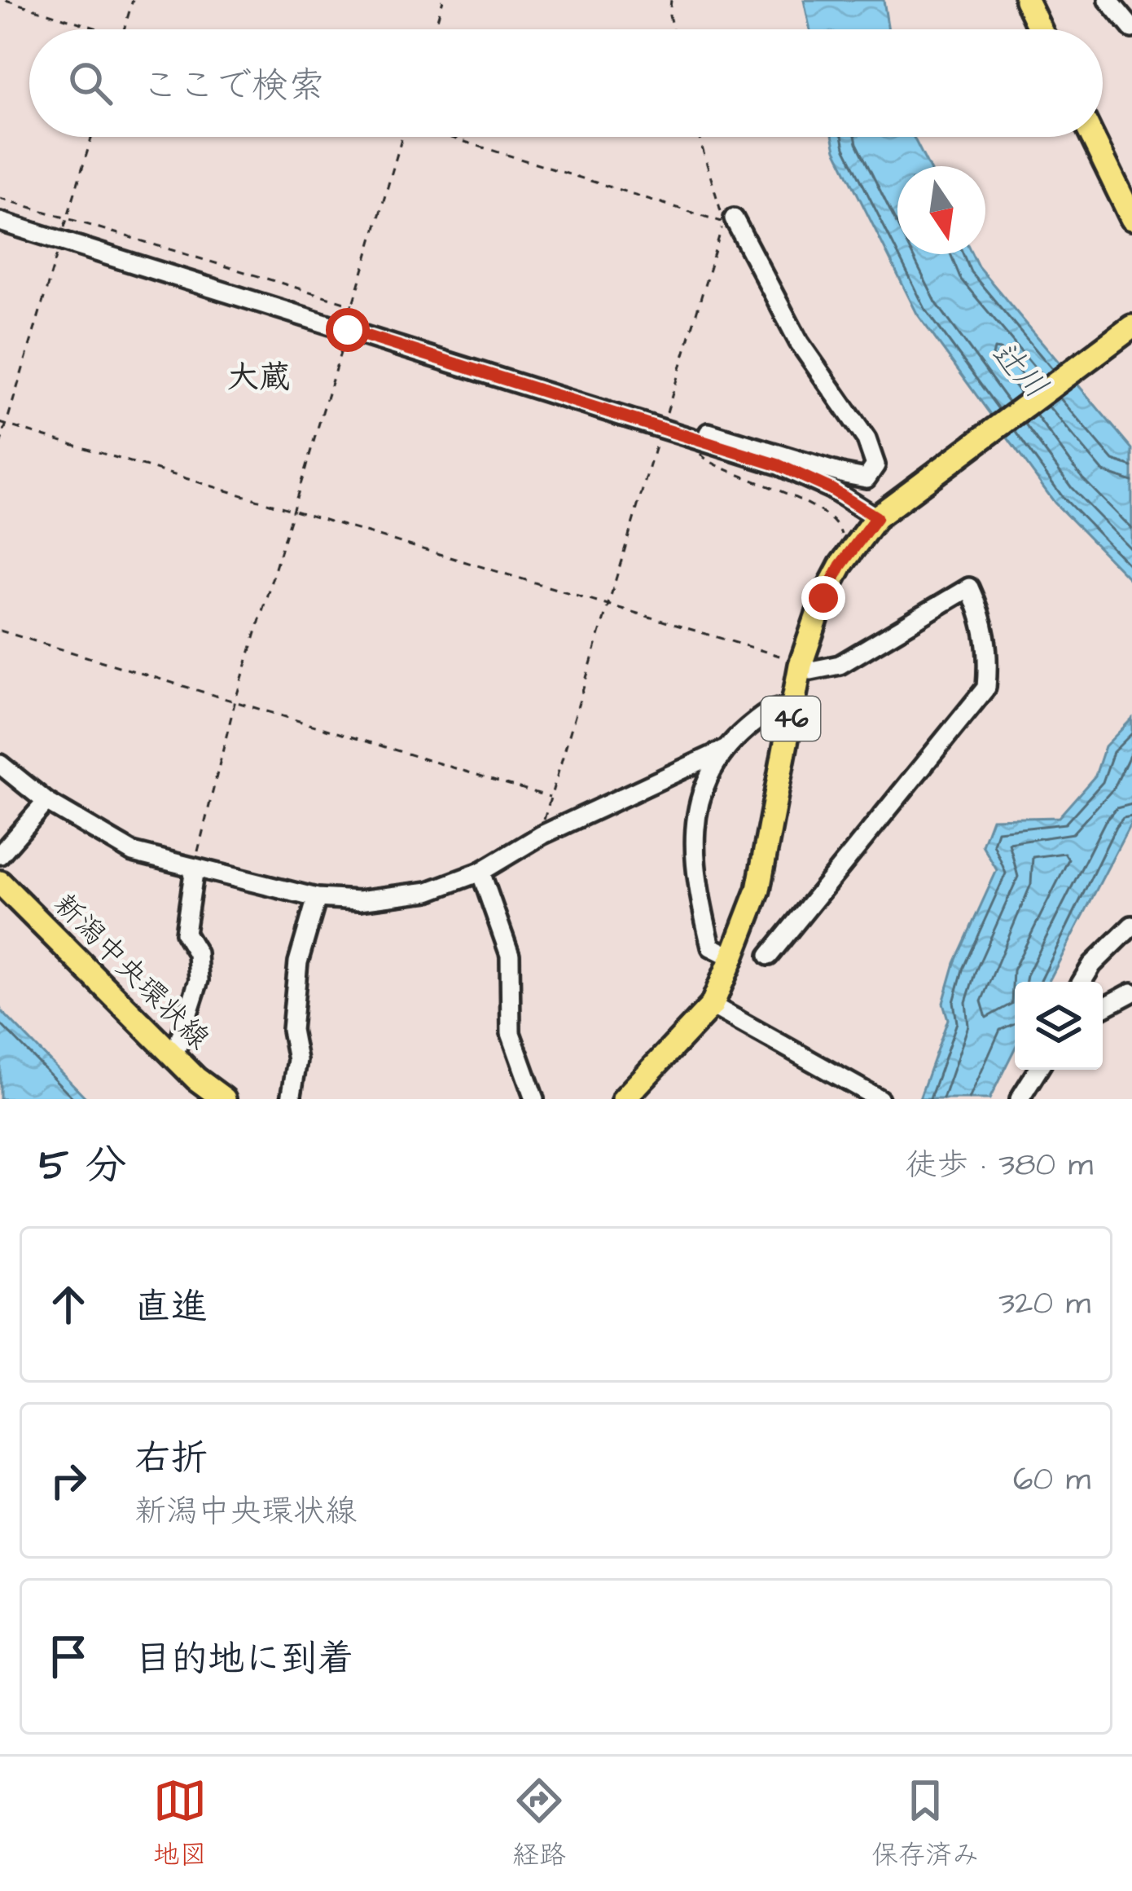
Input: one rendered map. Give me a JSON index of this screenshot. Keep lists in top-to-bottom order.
{
  "streets": {
    "main road": ["46", "新潟中央環状線"]
  },
  "districts": ["大蔵"],
  "water": ["辻川"],
  "north": "bottom",
  "page": {
    "search": "ここで検索",
    "heading": ["5 分", "徒歩 · 380 m"],
    "list": [
      ["直進", "320 m"],
      ["右折", "新潟中央環状線", "60 m"],
      "目的地に到着"
    ],
    "nav": ["地図", "経路", "保存済み"]
  }
}
